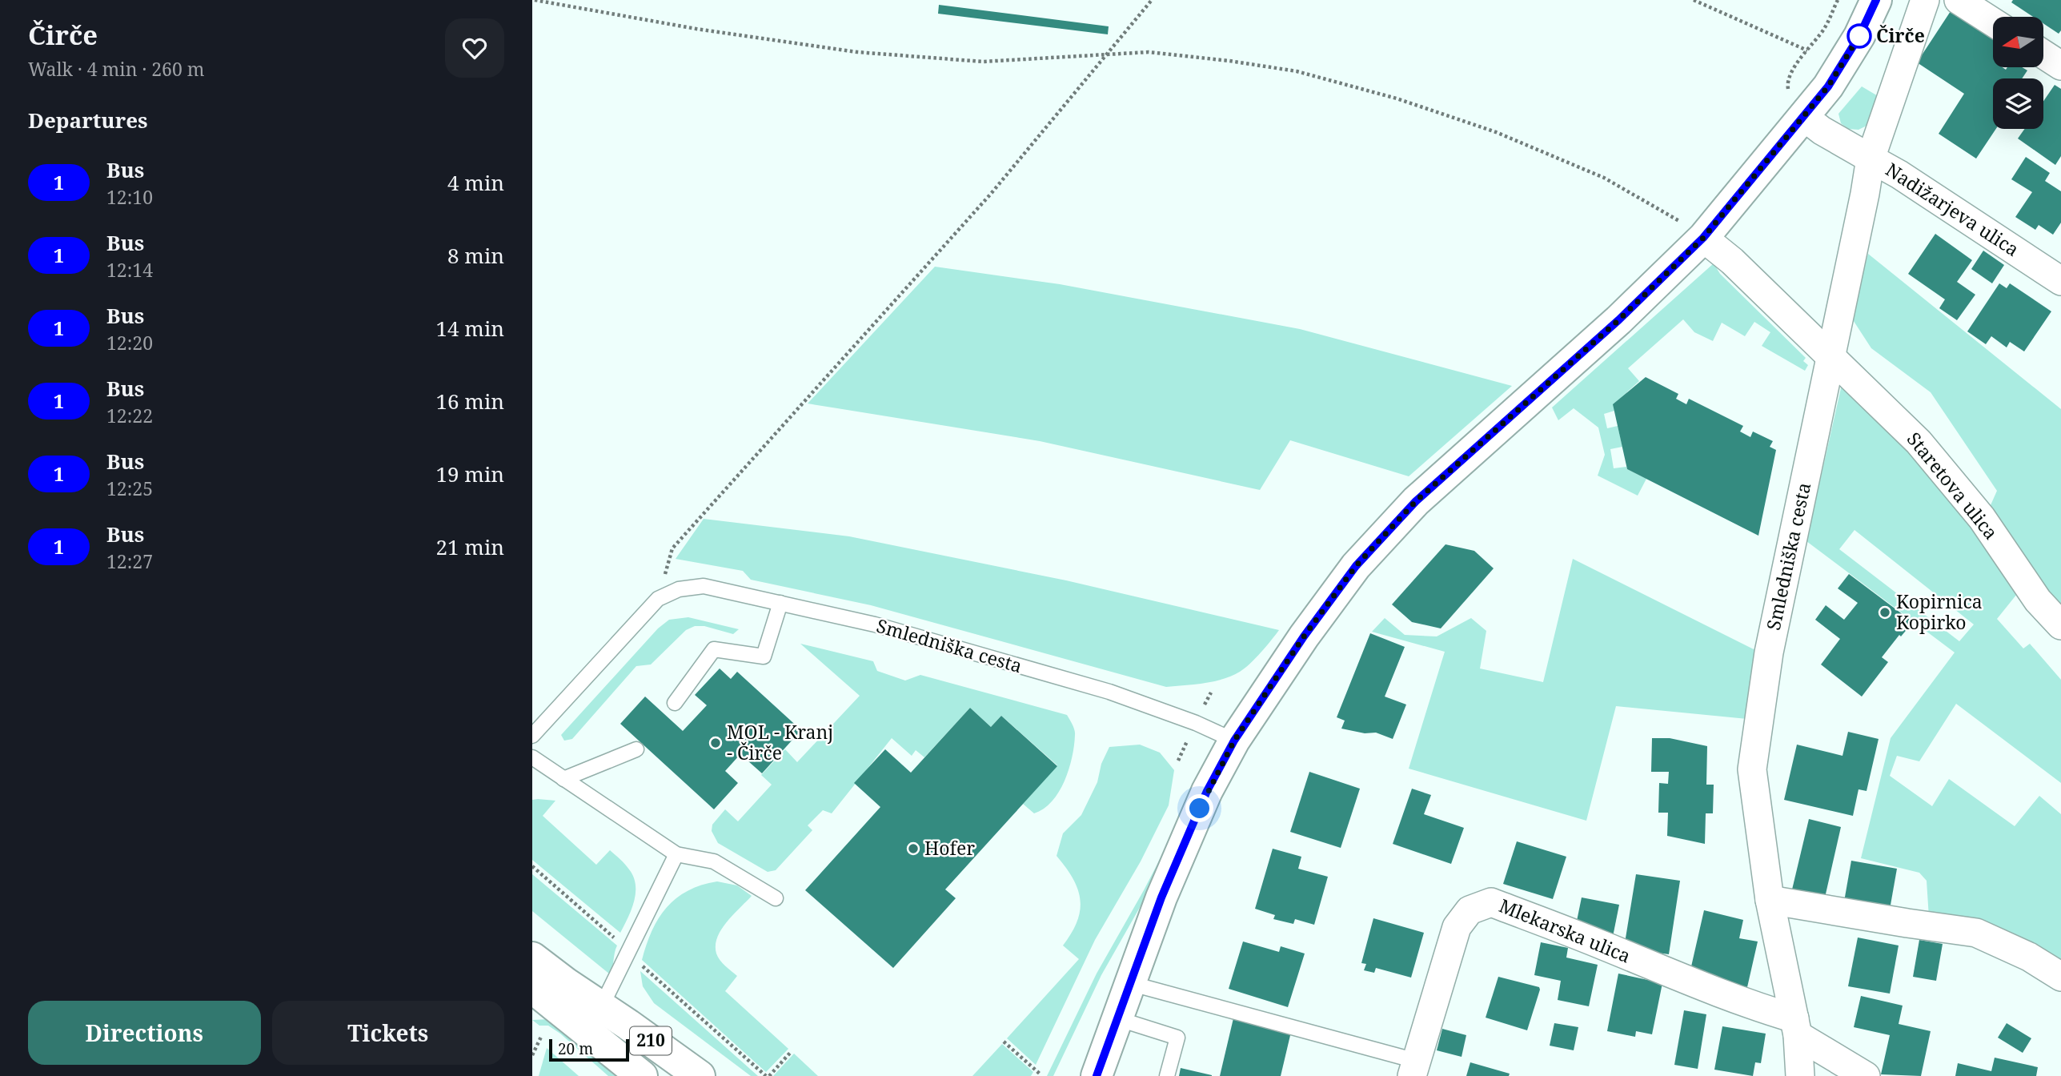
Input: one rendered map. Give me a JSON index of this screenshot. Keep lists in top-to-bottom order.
{
  "streets": {
    "street": [
      "Nadižarjeva ulica",
      "Staretova ulica",
      "Smledniška cesta",
      "Mlekarska ulica",
      "210"
    ]
  },
  "crossings": [
    ["Nadižarjeva ulica", "Smledniška cesta"],
    ["Staretova ulica", "Smledniška cesta"],
    ["Smledniška cesta", "Mlekarska ulica"]
  ],
  "places": [
    "Čirče",
    "Kopirnica Kopirko",
    "MOL - Kranj - Čirče",
    "Hofer"
  ],
  "lines": ["bus line 1"],
  "scale_bar": "20 m",
  "north": "left",
  "page": {
    "heading": [
      ["Čirče", "Walk · 4 min · 260 m"],
      "Departures"
    ],
    "list": [
      {
        "mark": "1",
        "name": "Bus",
        "note": "12:10",
        "value": "4 min"
      },
      {
        "mark": "1",
        "name": "Bus",
        "note": "12:14",
        "value": "8 min"
      },
      {
        "mark": "1",
        "name": "Bus",
        "note": "12:20",
        "value": "14 min"
      },
      {
        "mark": "1",
        "name": "Bus",
        "note": "12:22",
        "value": "16 min"
      },
      {
        "mark": "1",
        "name": "Bus",
        "note": "12:25",
        "value": "19 min"
      },
      {
        "mark": "1",
        "name": "Bus",
        "note": "12:27",
        "value": "21 min"
      }
    ],
    "buttons": ["Directions", "Tickets"],
    "scale": "20 m"
  }
}
